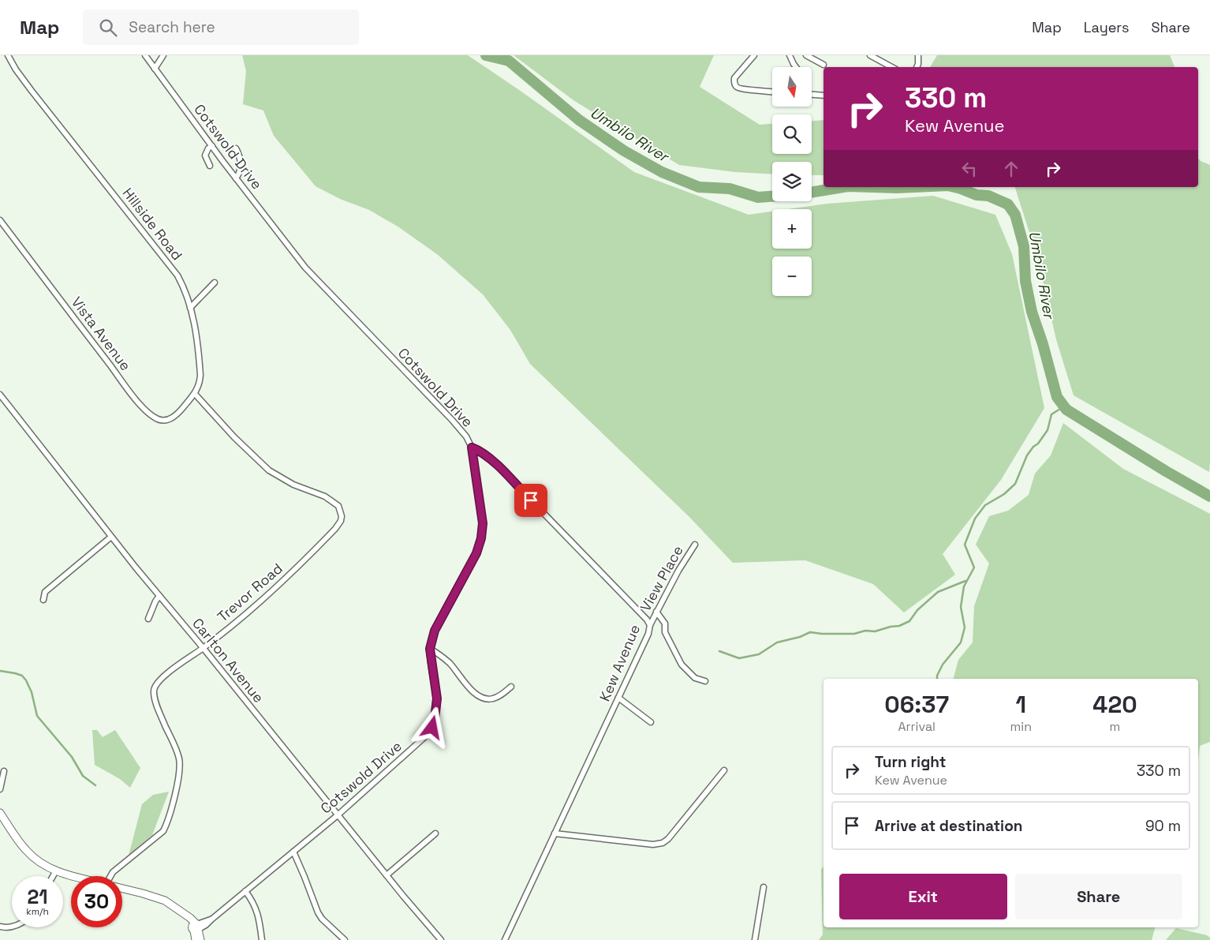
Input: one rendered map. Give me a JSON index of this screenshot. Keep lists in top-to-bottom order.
{
  "streets": {
    "street": [
      "Cotswold Drive",
      "Hillside Road",
      "Vista Avenue",
      "View Place",
      "Trevor Road",
      "Carlton Avenue",
      "Kew Avenue"
    ]
  },
  "crossings": [
    ["Cotswold Drive", "Carlton Avenue"],
    ["Cotswold Drive", "Kew Avenue"],
    ["Hillside Road", "Vista Avenue"],
    ["Hillside Road", "Trevor Road"],
    ["Vista Avenue", "Trevor Road"],
    ["View Place", "Kew Avenue"],
    ["Trevor Road", "Carlton Avenue"]
  ],
  "water": ["Umbilo River"],
  "north": "bottom",
  "page": {
    "header": "Map",
    "search": "Search here",
    "nav": ["Map", "Layers", "Share"],
    "map_buttons": ["+", "−"],
    "turn": ["330 m", "Kew Avenue"],
    "eta": [
      "06:37",
      "Arrival",
      "1",
      "min",
      "420",
      "m"
    ],
    "list": [
      {
        "name": "Turn right",
        "note": "Kew Avenue",
        "value": "330 m"
      },
      {
        "name": "Arrive at destination",
        "value": "90 m"
      }
    ],
    "buttons": ["Exit", "Share"],
    "speed": "21 km/h",
    "limit": "30"
  }
}
